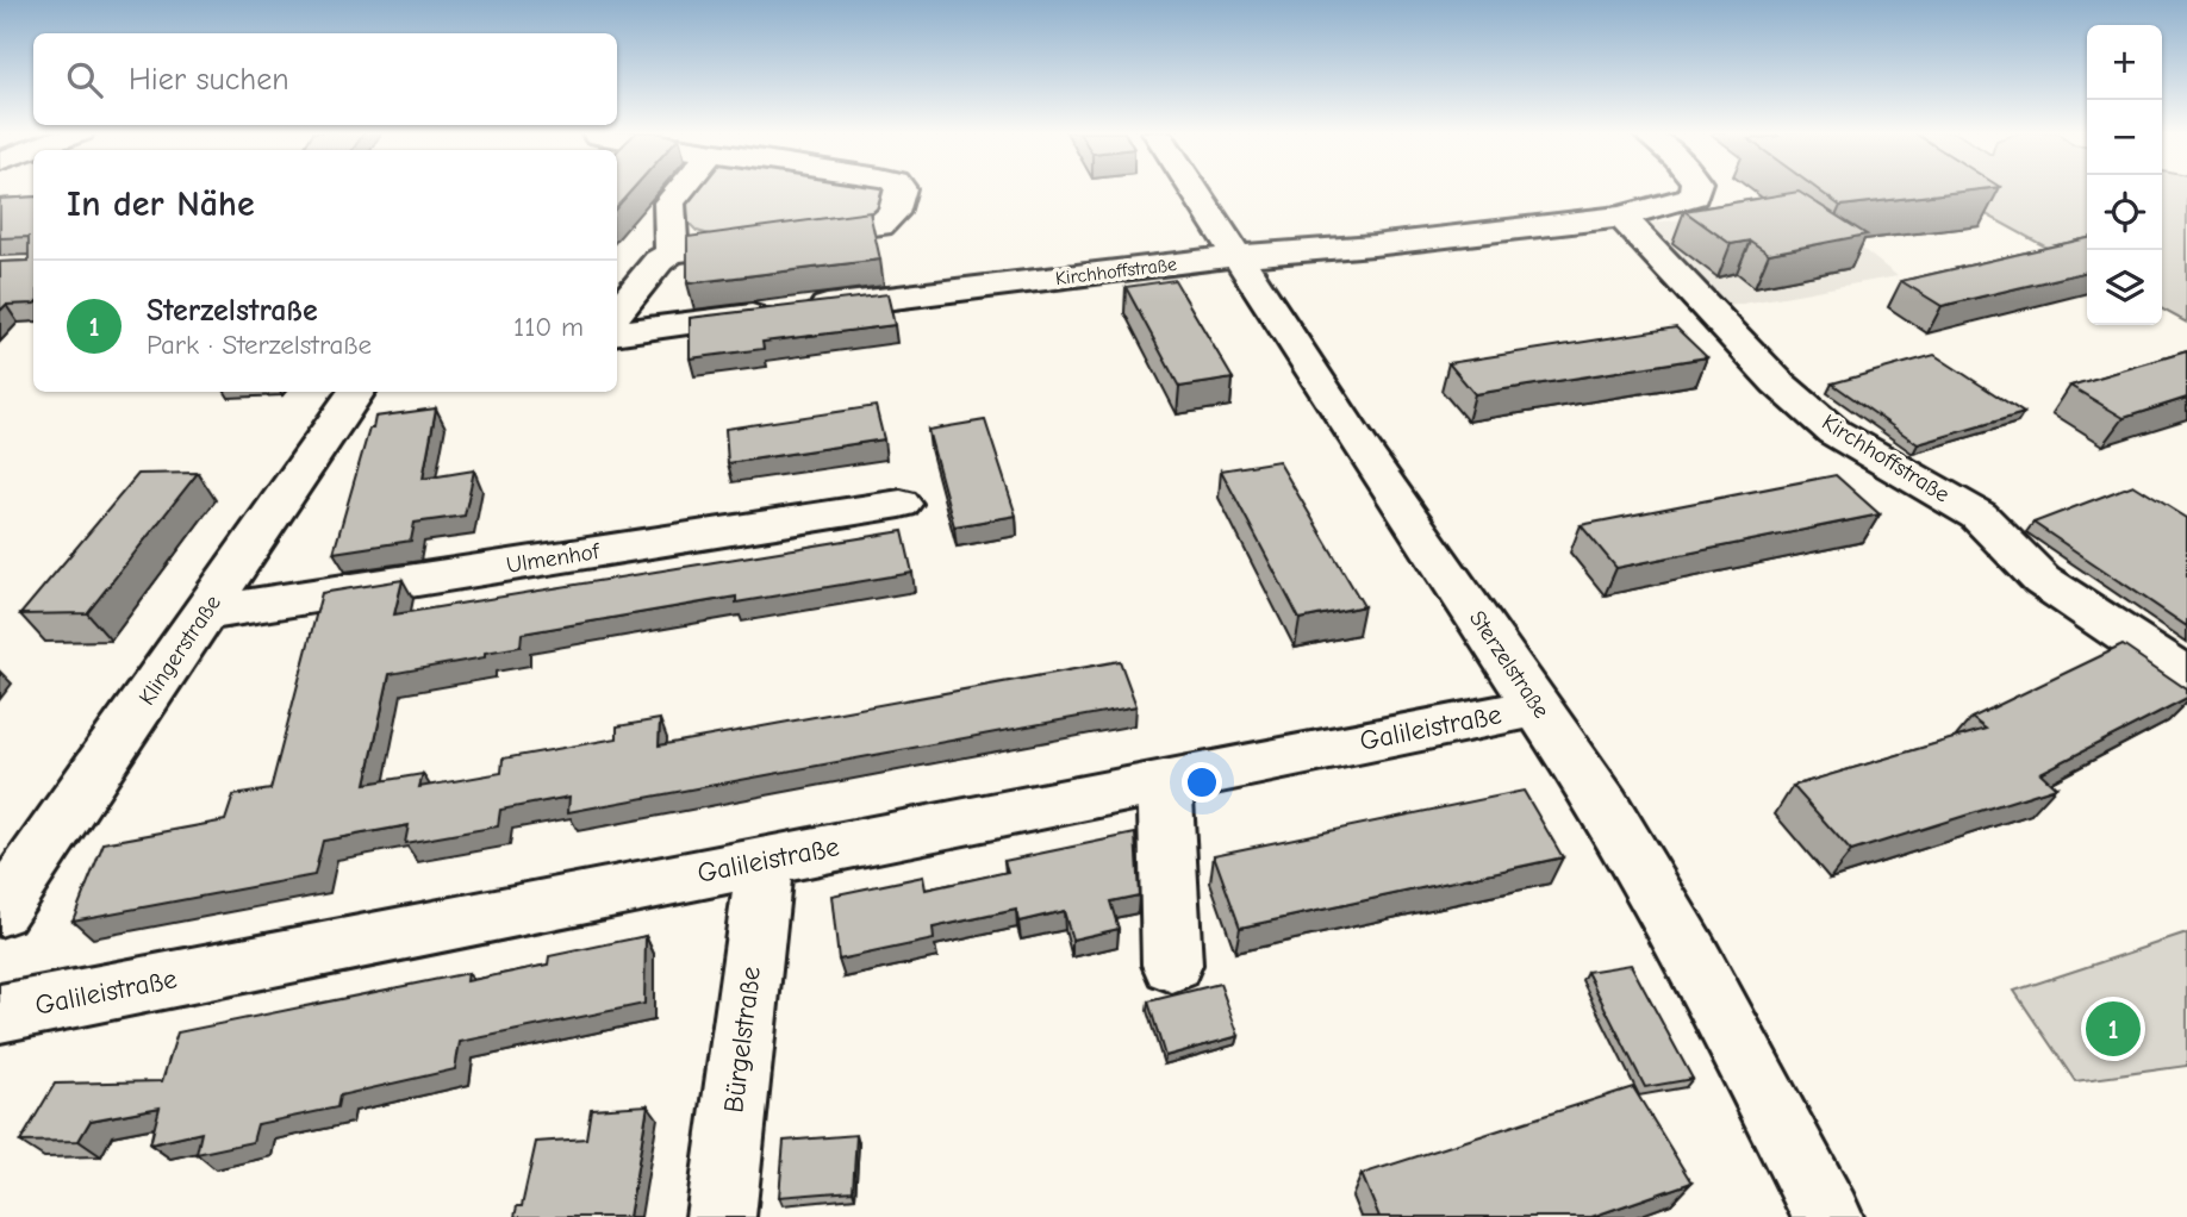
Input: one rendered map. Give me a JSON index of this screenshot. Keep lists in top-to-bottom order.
{
  "streets": {
    "street": [
      "Kirchhoffstraße",
      "Ulmenhof",
      "Klingerstraße",
      "Sterzelstraße",
      "Galileistraße",
      "Bürgelstraße"
    ]
  },
  "crossings": [
    ["Kirchhoffstraße", "Sterzelstraße"],
    ["Ulmenhof", "Klingerstraße"],
    ["Sterzelstraße", "Galileistraße"],
    ["Galileistraße", "Bürgelstraße"]
  ],
  "page": {
    "map_buttons": ["+", "−"],
    "search": "Hier suchen",
    "heading": "In der Nähe",
    "list": [
      {
        "mark": "1",
        "name": "Sterzelstraße",
        "note": "Park · Sterzelstraße",
        "value": "110 m"
      }
    ],
    "pins": "1"
  }
}
